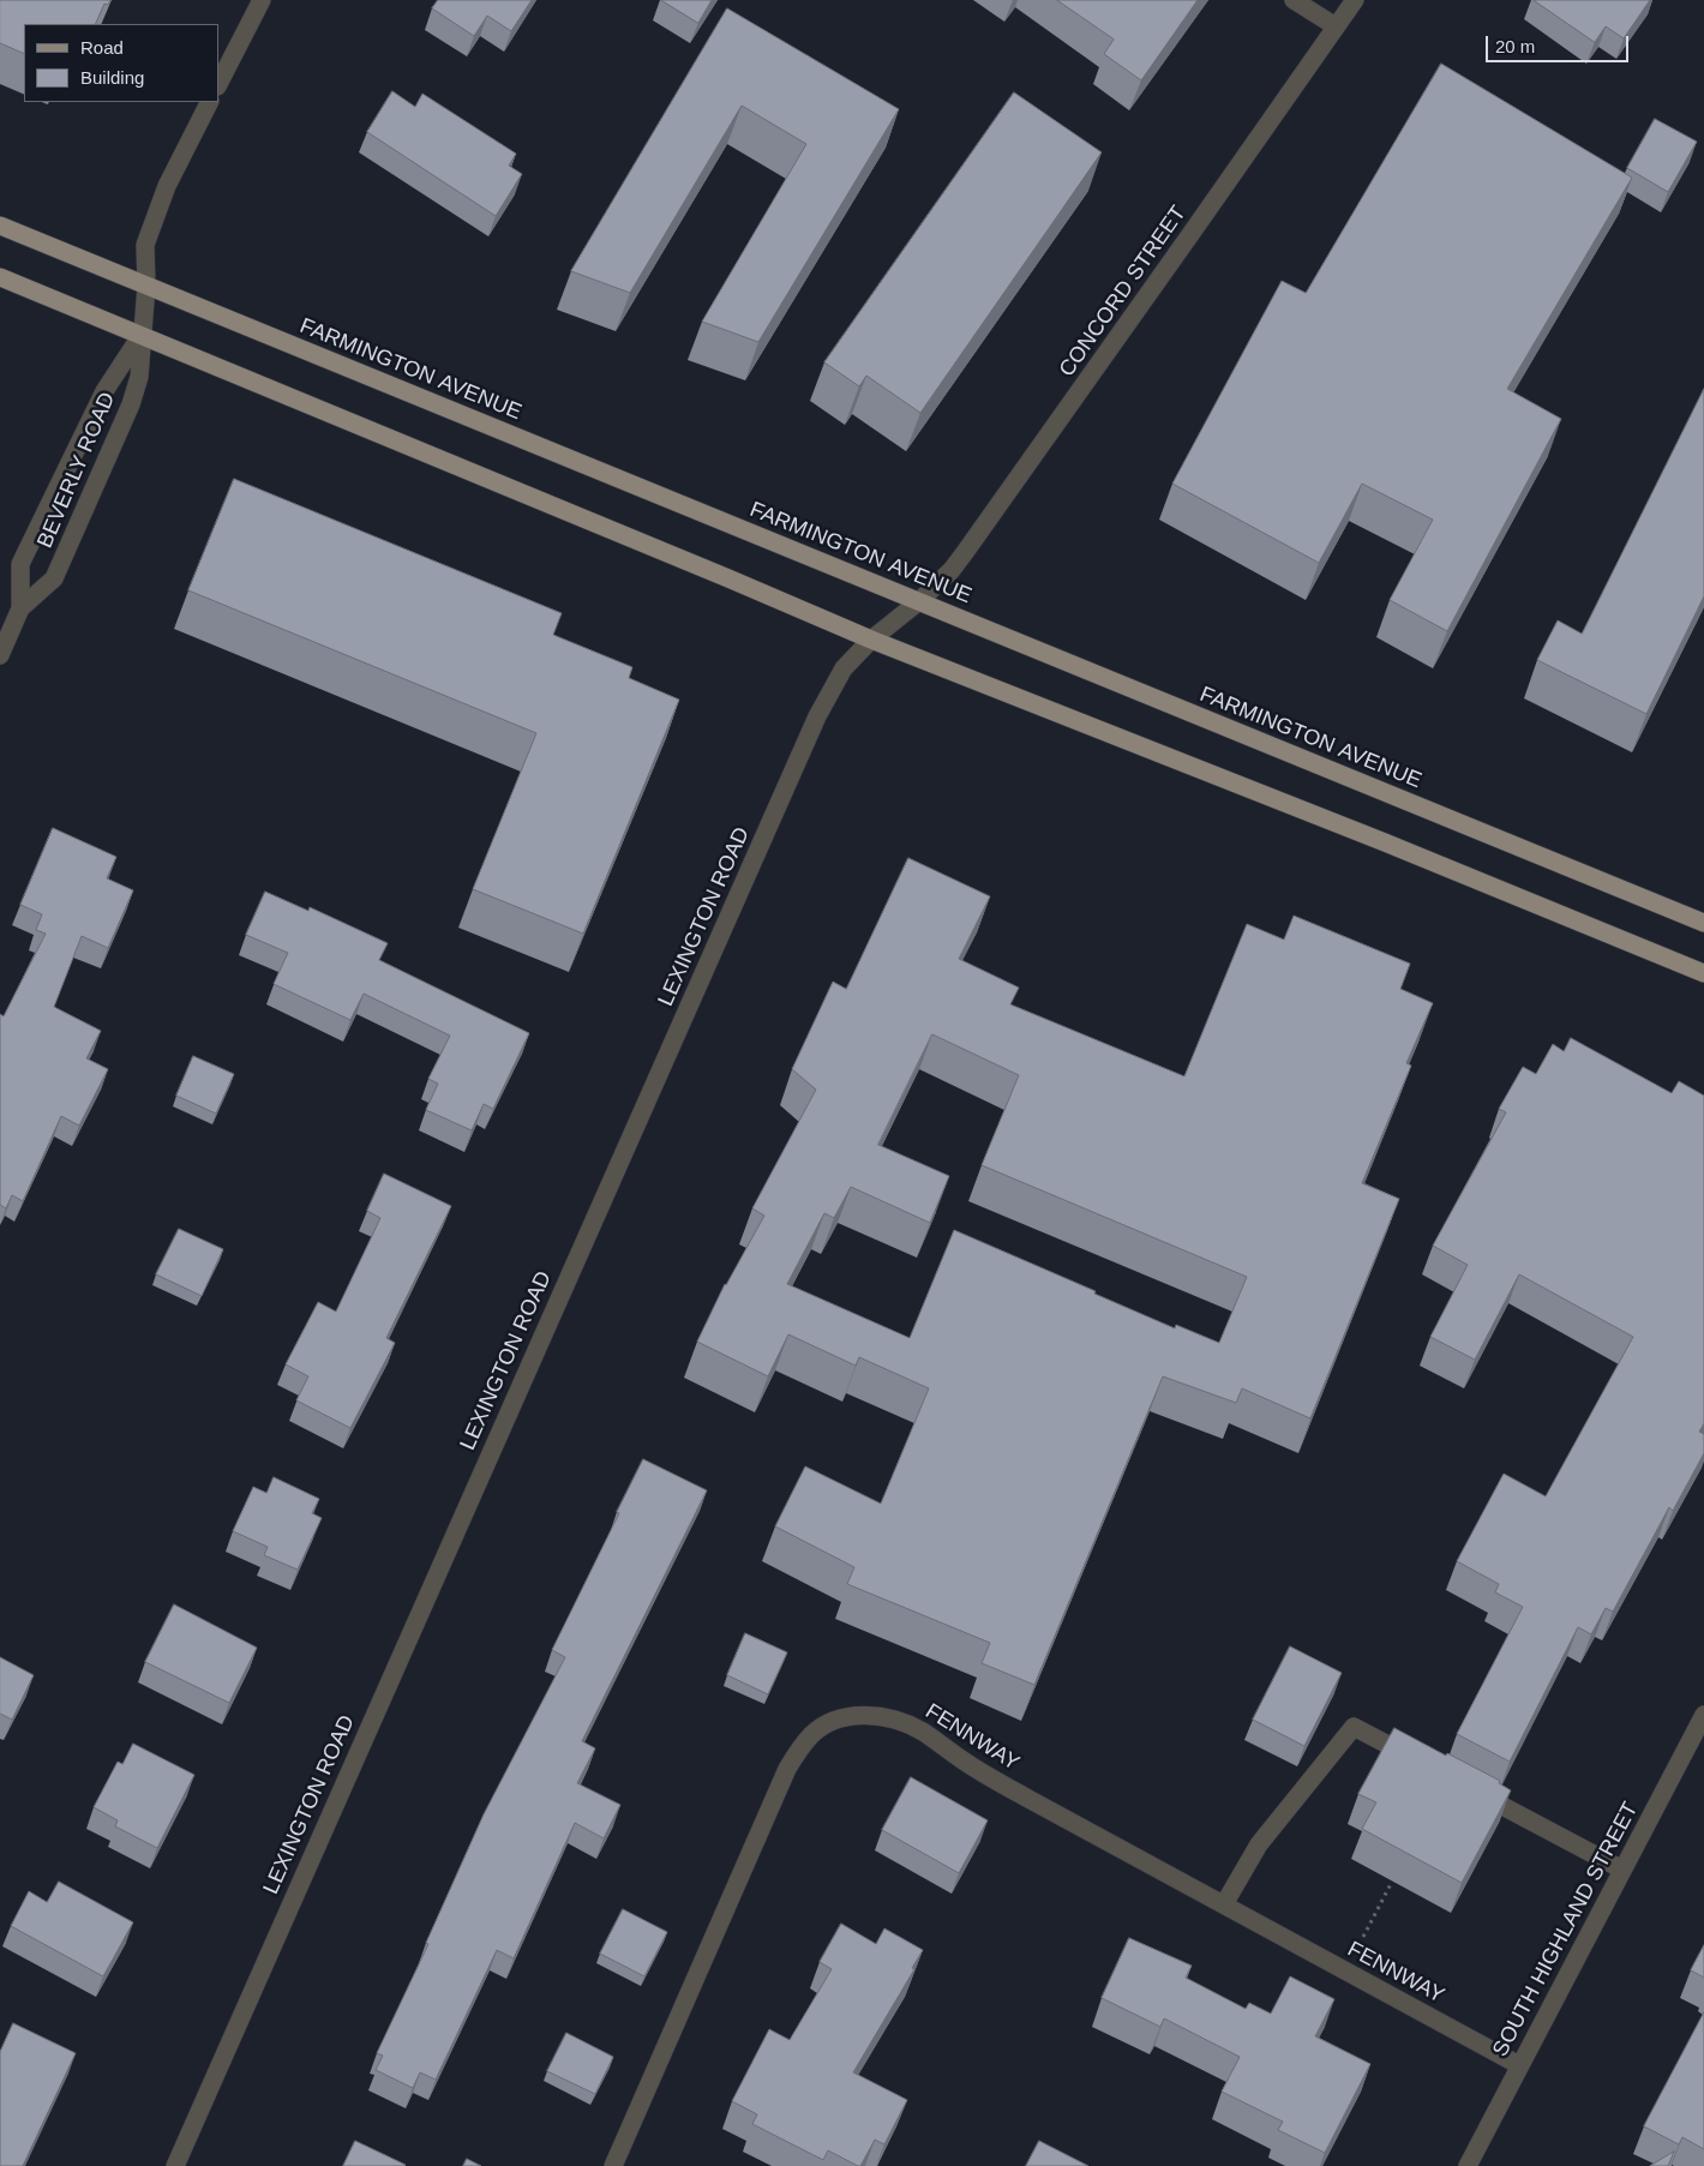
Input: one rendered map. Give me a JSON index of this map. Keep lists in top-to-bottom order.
{
  "streets": {
    "main road": ["FARMINGTON AVENUE"],
    "street": [
      "CONCORD STREET",
      "BEVERLY ROAD",
      "LEXINGTON ROAD",
      "FENNWAY",
      "SOUTH HIGHLAND STREET"
    ]
  },
  "crossings": [
    ["CONCORD STREET", "FARMINGTON AVENUE"],
    ["CONCORD STREET", "LEXINGTON ROAD"],
    ["FARMINGTON AVENUE", "BEVERLY ROAD"],
    ["FARMINGTON AVENUE", "LEXINGTON ROAD"],
    ["FENNWAY", "SOUTH HIGHLAND STREET"]
  ],
  "legend": ["Road", "Building"],
  "scale_bar": "20 m"
}
